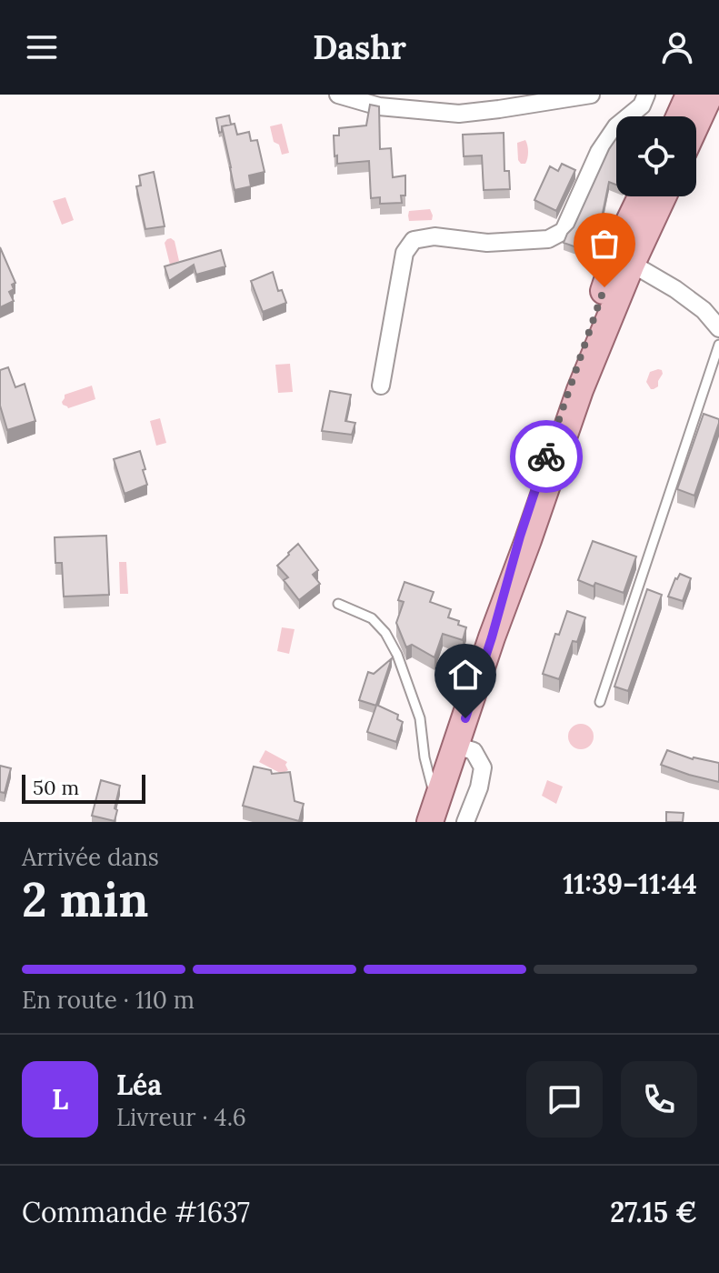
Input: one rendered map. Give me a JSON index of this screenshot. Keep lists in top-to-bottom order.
{
  "scale_bar": "50 m",
  "page": {
    "header": "Dashr",
    "scale": "50 m",
    "heading": ["2 min", "Arrivée dans", "11:39–11:44"],
    "panel": [
      "Léa",
      "Livreur · 4.6",
      "Commande #1637",
      "27.15 €"
    ],
    "bar": "En route · 110 m",
    "round": "L"
  }
}
